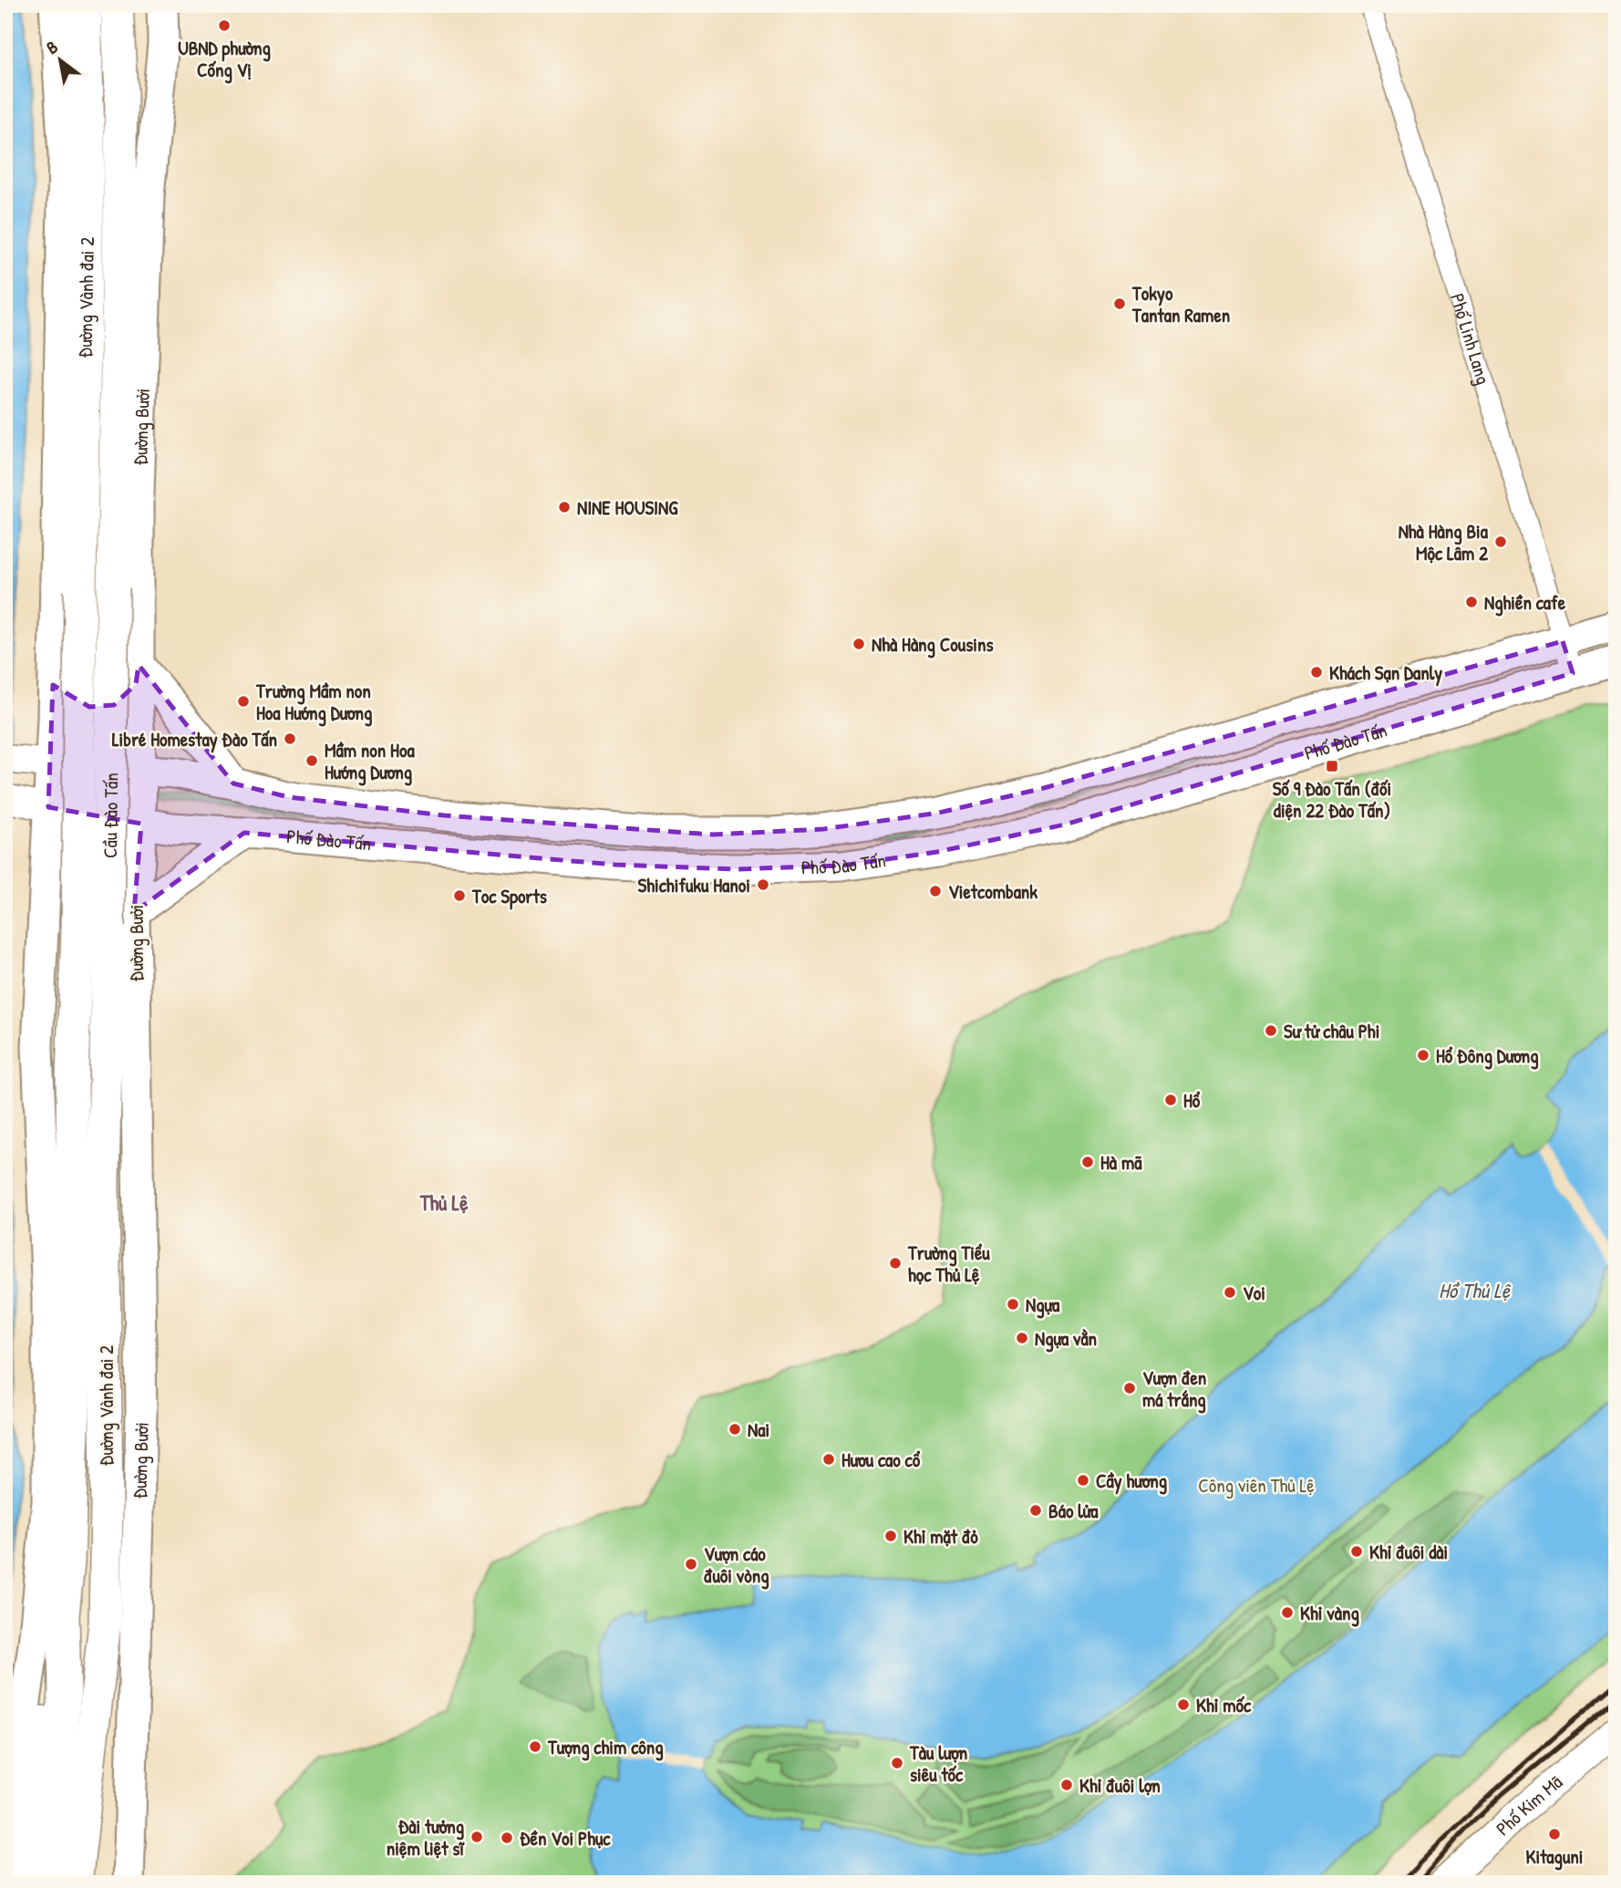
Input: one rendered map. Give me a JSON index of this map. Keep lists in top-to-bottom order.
{
  "streets": {
    "highway": ["Đường Vành đai 2", "Cầu Đào Tấn"],
    "main road": ["Đường Bưởi", "Phố Đào Tấn", "Phố Kim Mã"],
    "street": ["Phố Linh Lang"]
  },
  "crossings": [
    ["Đường Vành đai 2", "Đường Bưởi"],
    ["Đường Vành đai 2", "Cầu Đào Tấn"],
    ["Phố Linh Lang", "Phố Đào Tấn"],
    ["Đường Bưởi", "Phố Đào Tấn"],
    ["Đường Bưởi", "Cầu Đào Tấn"]
  ],
  "districts": ["Thủ Lệ"],
  "water": ["Hồ Thủ Lệ"],
  "parks": ["Công viên Thủ Lệ"],
  "places": {
    "other": [
      "UBND phường Cống Vị",
      "Tokyo Tantan Ramen",
      "NINE HOUSING",
      "Nhà Hàng Bia Mộc Lâm 2",
      "Nghiền cafe",
      "Nhà Hàng Cousins",
      "Khách Sạn Danly",
      "Trường Mầm non Hoa Hướng Dương",
      "Libré Homestay Đào Tấn",
      "Mầm non Hoa Hướng Dương",
      "Shichifuku Hanoi",
      "Vietcombank",
      "Toc Sports",
      "Sư tử châu Phi",
      "Hổ Đông Dương",
      "Hổ",
      "Hà mã",
      "Trường Tiểu học Thủ Lệ",
      "Voi",
      "Ngựa",
      "Ngựa vằn",
      "Vượn đen má trắng",
      "Nai",
      "Hươu cao cổ",
      "Cầy hương",
      "Báo lửa",
      "Khỉ mặt đỏ",
      "Khỉ đuôi dài",
      "Vượn cáo đuôi vòng",
      "Khỉ vàng",
      "Khỉ mốc",
      "Tượng chim công",
      "Tàu lượn siêu tốc",
      "Khỉ đuôi lợn",
      "Kitaguni",
      "Đài tưởng niệm liệt sĩ",
      "Đền Voi Phục"
    ],
    "transit": ["Số 9 Đào Tấn (đối diện 22 Đào Tấn)"]
  },
  "north": "top left"
}
